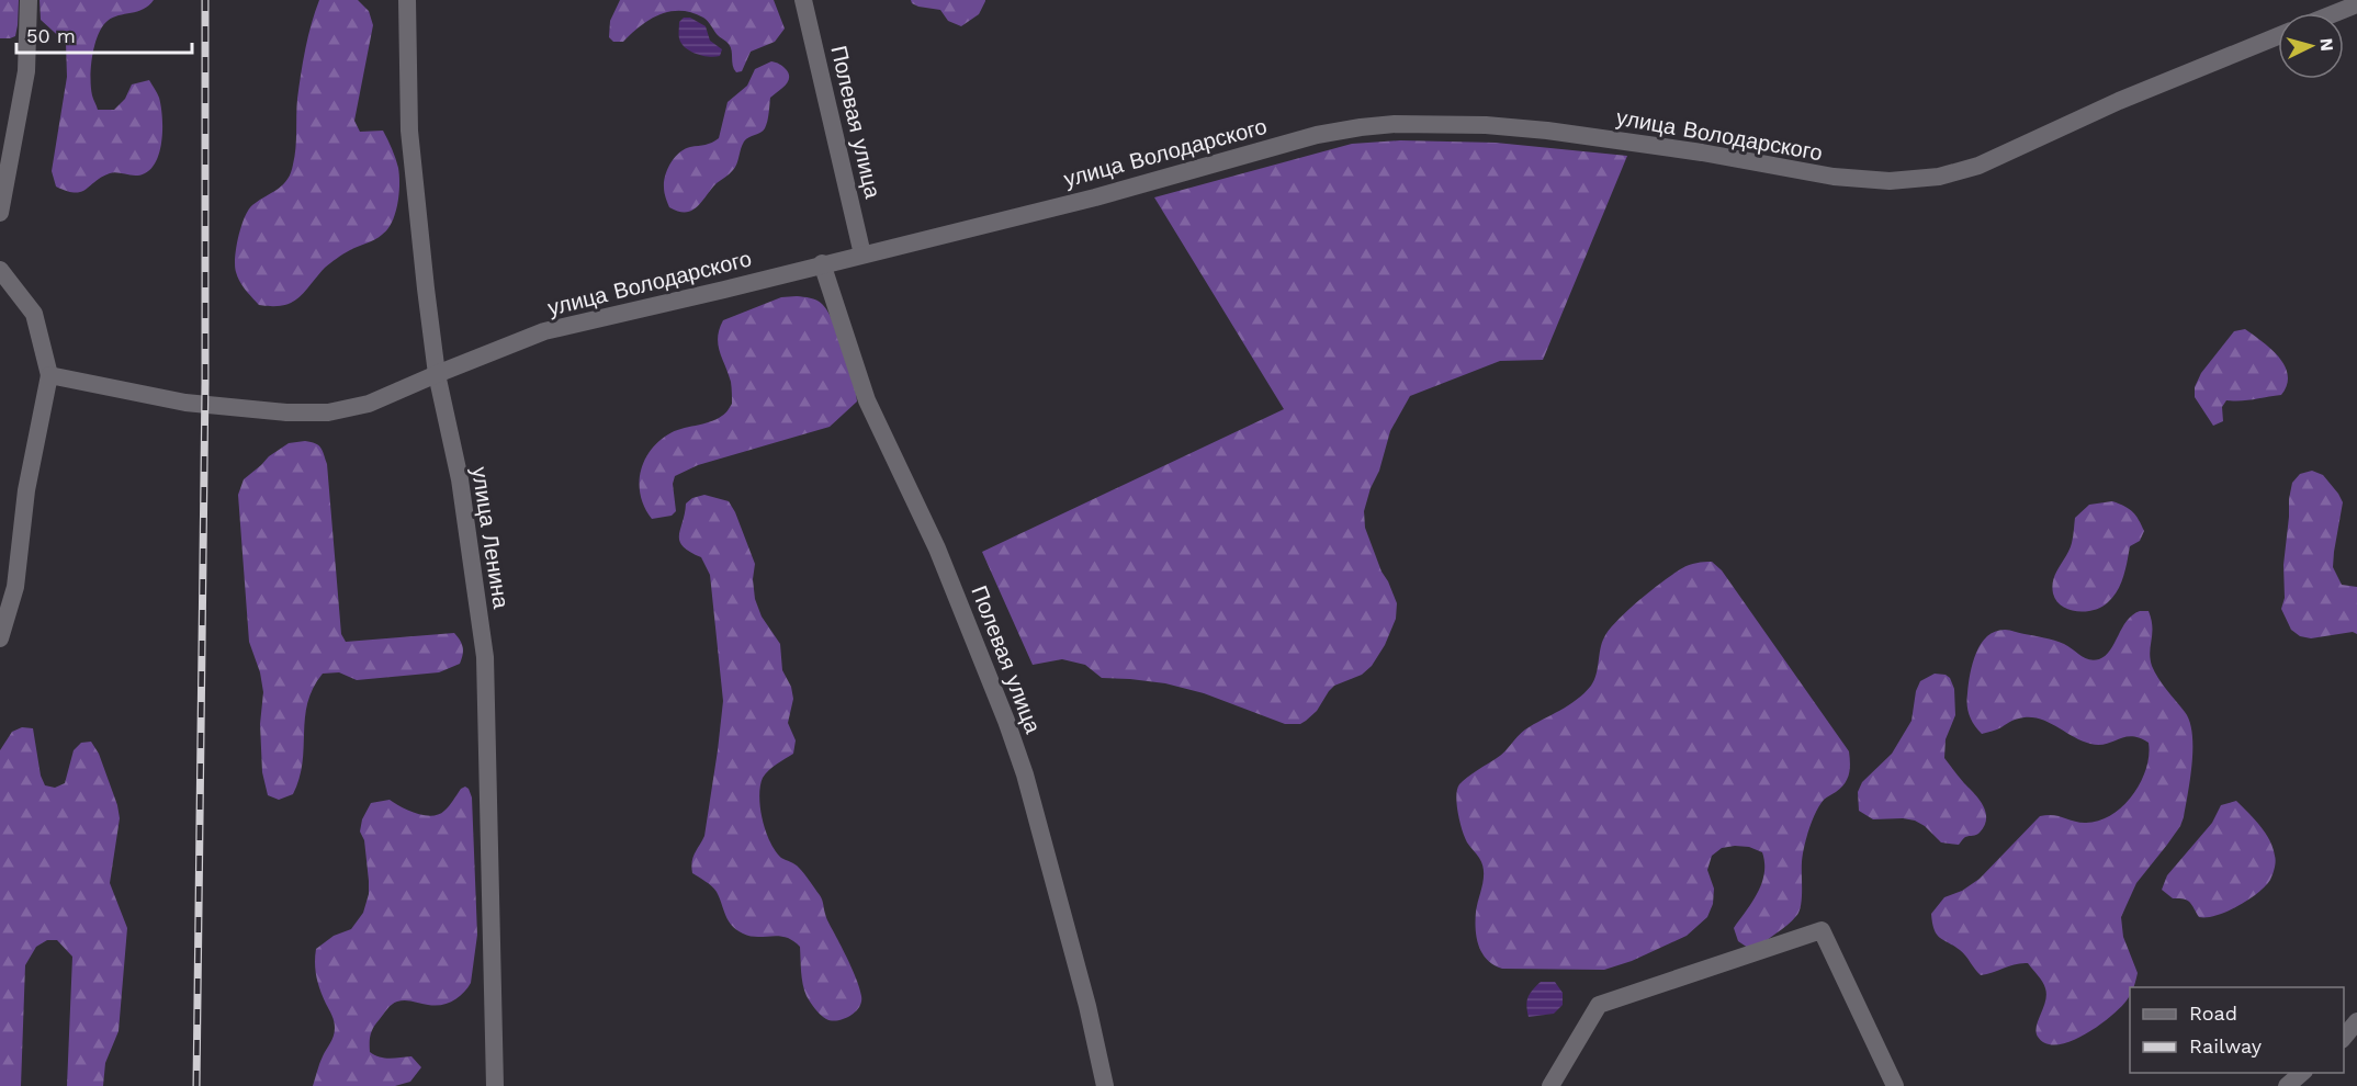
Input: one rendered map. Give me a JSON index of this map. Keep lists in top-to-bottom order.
{
  "streets": {
    "street": ["Полевая улица", "улица Володарского", "улица Ленина"]
  },
  "crossings": [
    ["Полевая улица", "улица Володарского"],
    ["улица Володарского", "улица Ленина"]
  ],
  "legend": ["Road", "Railway"],
  "scale_bar": "50 m",
  "north": "right"
}
